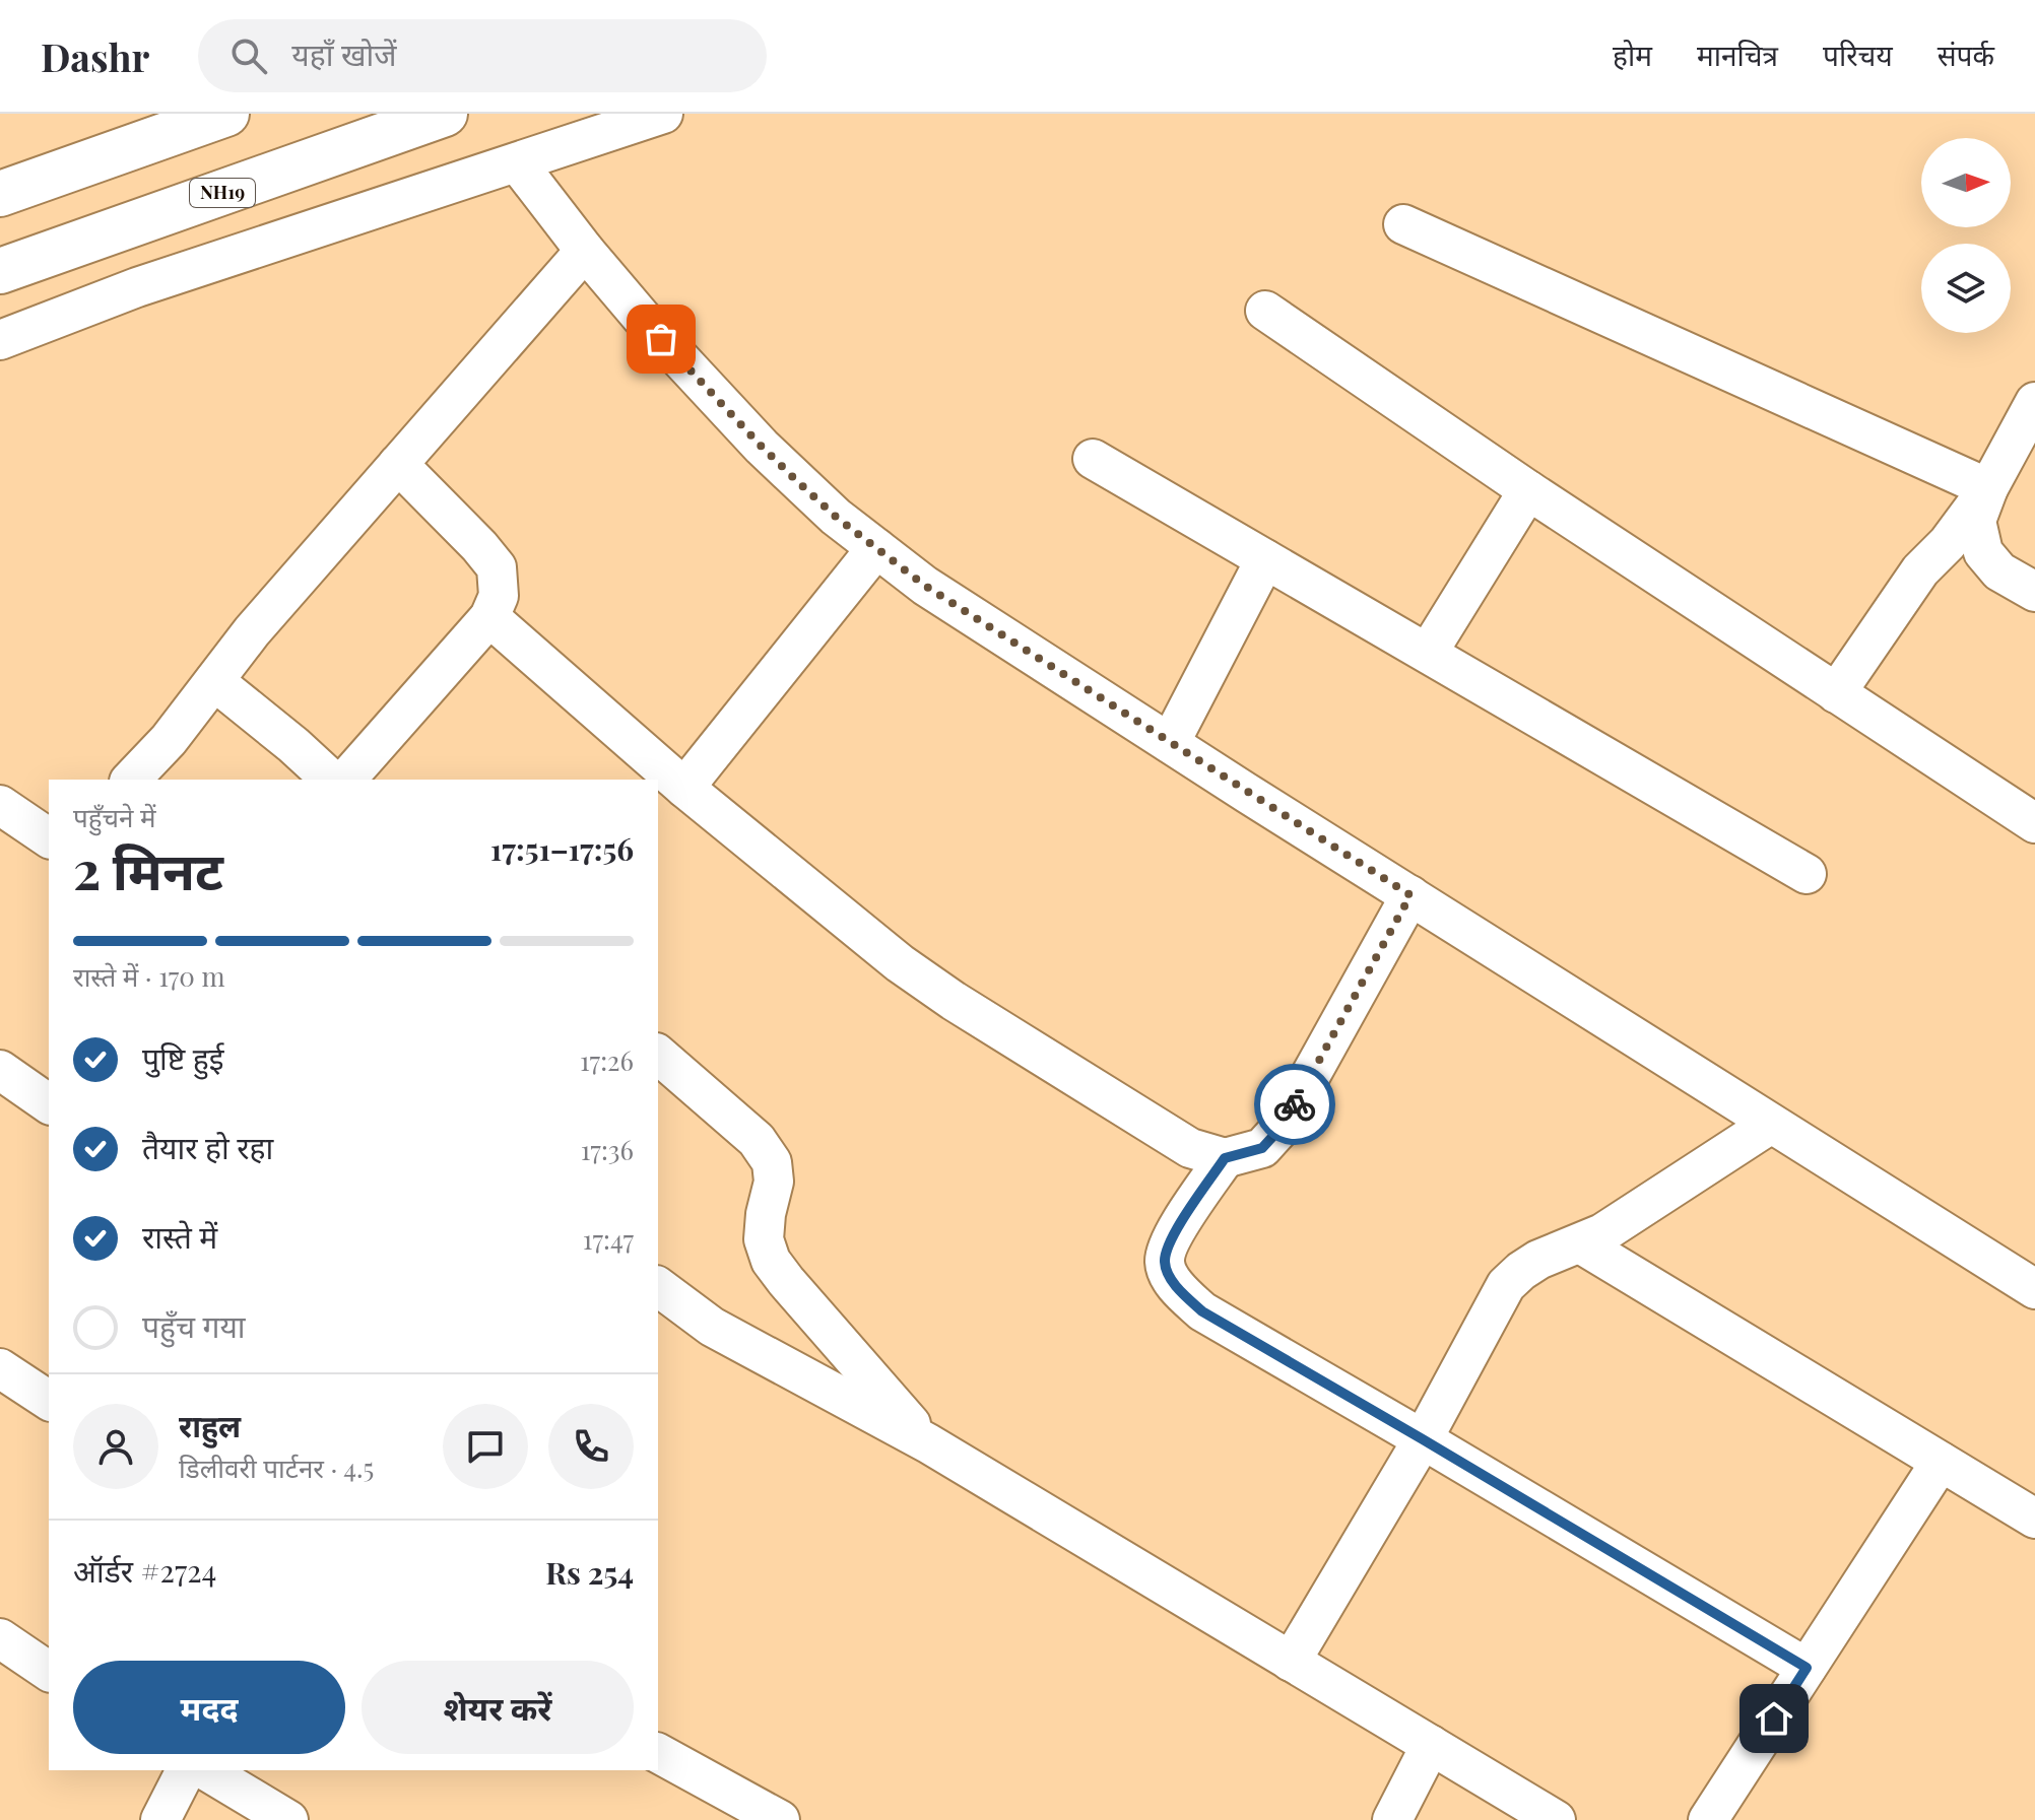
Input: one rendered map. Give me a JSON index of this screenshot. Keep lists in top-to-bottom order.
{
  "streets": {
    "highway": ["NH19"]
  },
  "north": "right",
  "page": {
    "header": "Dashr",
    "search": "यहाँ खोजें",
    "nav": [
      "होम",
      "मानचित्र",
      "परिचय",
      "संपर्क"
    ],
    "heading": ["2 मिनट", "पहुँचने में", "17:51–17:56"],
    "panel": [
      "राहुल",
      "डिलीवरी पार्टनर · 4.5",
      "ऑर्डर #2724",
      "Rs 254"
    ],
    "bar": "रास्ते में · 170 m",
    "list": [
      ["पुष्टि हुई", "17:26"],
      ["तैयार हो रहा", "17:36"],
      ["रास्ते में", "17:47"],
      "पहुँच गया"
    ],
    "buttons": ["मदद", "शेयर करें"]
  }
}
